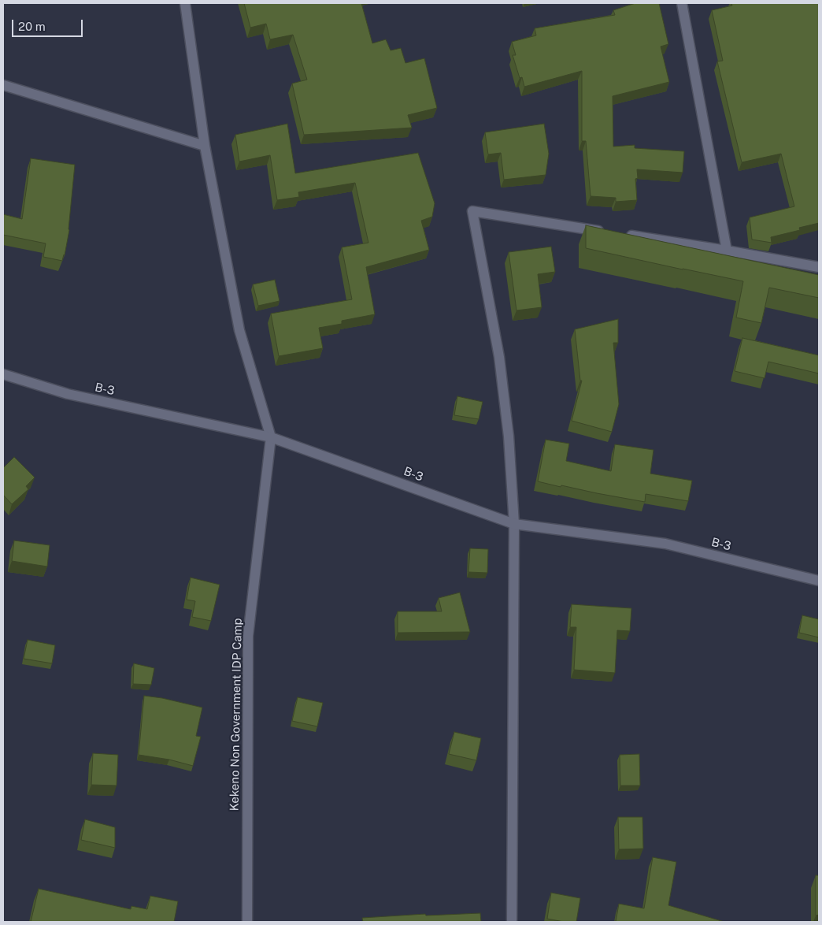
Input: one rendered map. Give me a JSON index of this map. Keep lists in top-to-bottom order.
{
  "streets": {
    "street": ["B-3", "Kekeno Non Government IDP Camp"]
  },
  "crossings": [
    ["B-3", "Kekeno Non Government IDP Camp"]
  ],
  "scale_bar": "20 m"
}
